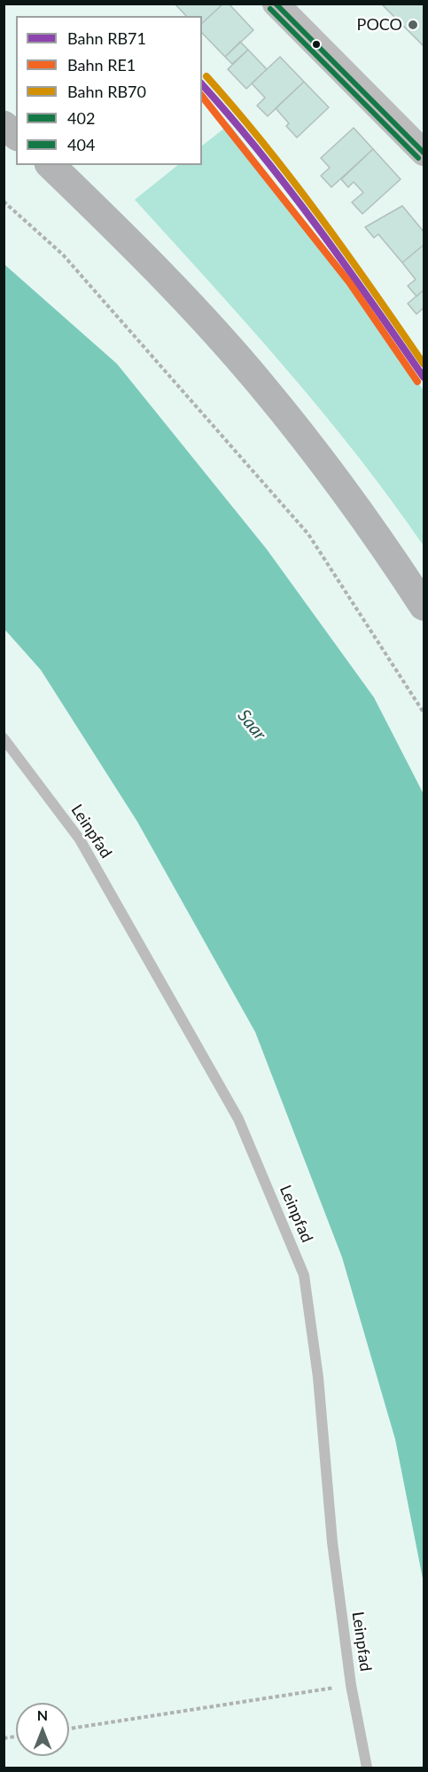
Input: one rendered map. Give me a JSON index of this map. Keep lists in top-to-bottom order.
{
  "streets": {
    "lane": ["Leinpfad"]
  },
  "water": ["Saar"],
  "places": ["POCO"],
  "lines": [
    "transit line 402",
    "transit line 404",
    "rail line RB70",
    "rail line RB71",
    "rail line RE1"
  ],
  "legend": [
    "Bahn RB71",
    "Bahn RE1",
    "Bahn RB70",
    "402",
    "404"
  ],
  "north": "top"
}
